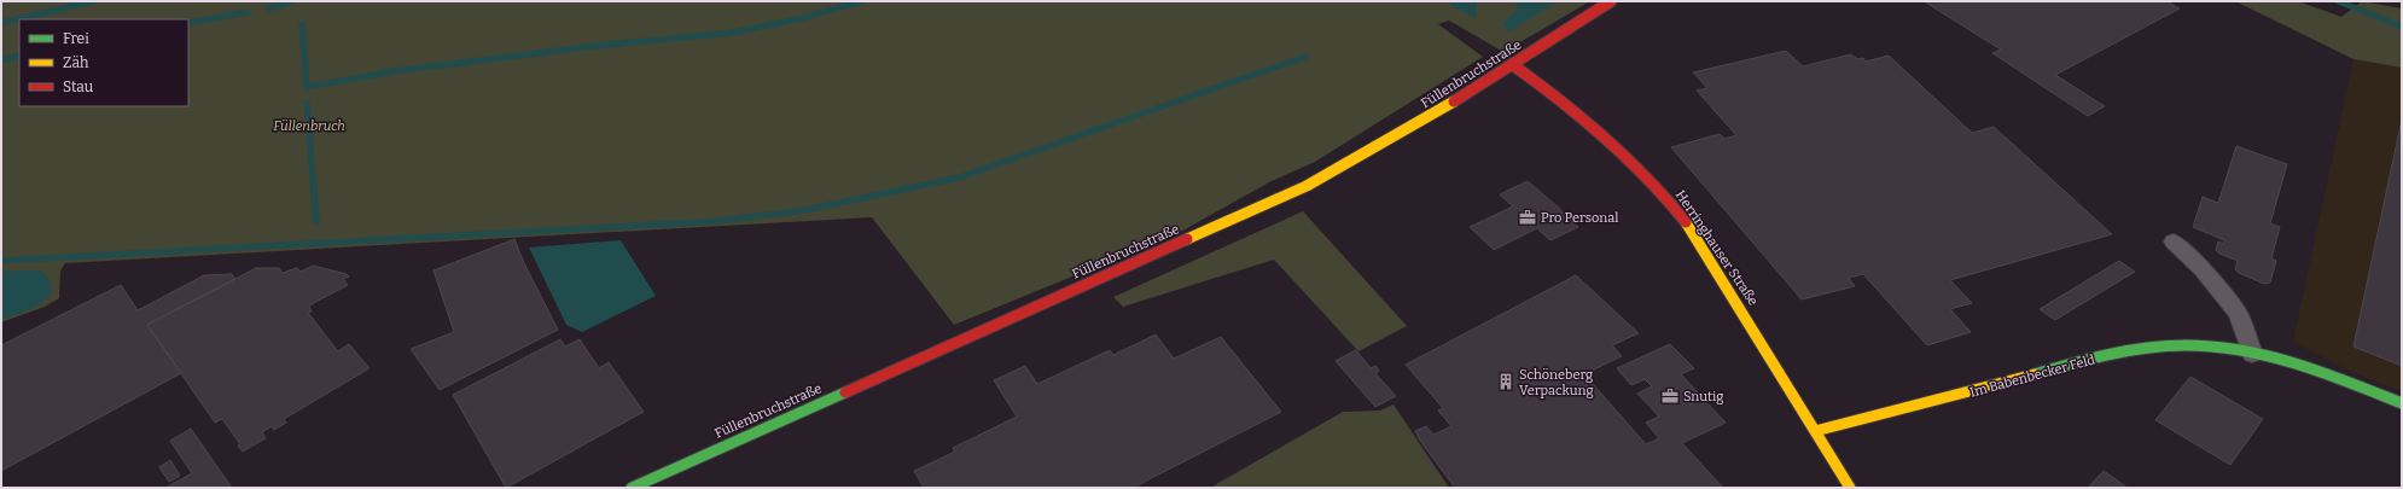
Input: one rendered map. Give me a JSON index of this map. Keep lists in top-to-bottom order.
{
  "streets": {
    "street": ["Füllenbruchstraße", "Herringhauser Straße", "Im Babenbecker Feld"]
  },
  "crossings": [
    ["Füllenbruchstraße", "Herringhauser Straße"],
    ["Herringhauser Straße", "Im Babenbecker Feld"]
  ],
  "parks": ["Füllenbruch"],
  "places": {
    "office": ["Pro Personal", "Snutig"],
    "building": ["Schöneberg Verpackung"]
  },
  "legend": ["Frei", "Zäh", "Stau"]
}
